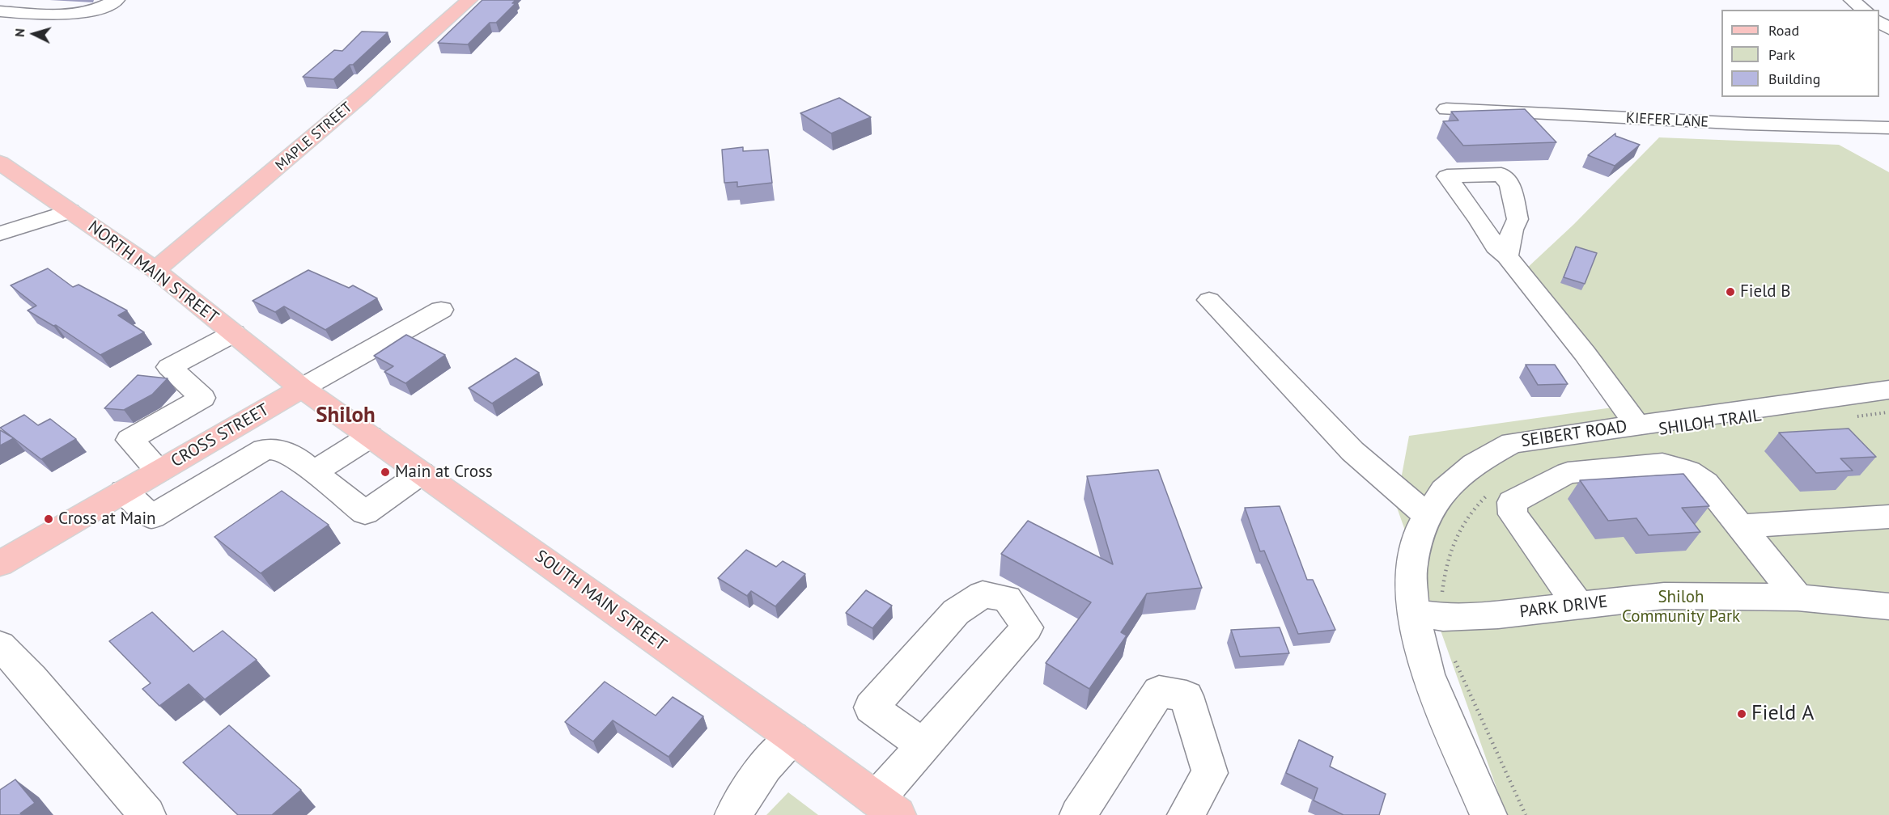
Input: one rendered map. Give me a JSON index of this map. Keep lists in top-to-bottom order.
{
  "streets": {
    "main road": [
      "MAPLE STREET",
      "NORTH MAIN STREET",
      "CROSS STREET",
      "SOUTH MAIN STREET"
    ],
    "street": ["KIEFER LANE", "SEIBERT ROAD", "PARK DRIVE"]
  },
  "crossings": [
    ["MAPLE STREET", "NORTH MAIN STREET"],
    ["NORTH MAIN STREET", "CROSS STREET"],
    ["NORTH MAIN STREET", "SOUTH MAIN STREET"],
    ["SEIBERT ROAD", "PARK DRIVE"],
    ["CROSS STREET", "SOUTH MAIN STREET"]
  ],
  "districts": ["Shiloh"],
  "parks": ["Shiloh Community Park"],
  "places": [
    "Field B",
    "Main at Cross",
    "Cross at Main",
    "Field A"
  ],
  "legend": ["Road", "Park", "Building"],
  "north": "left"
}
